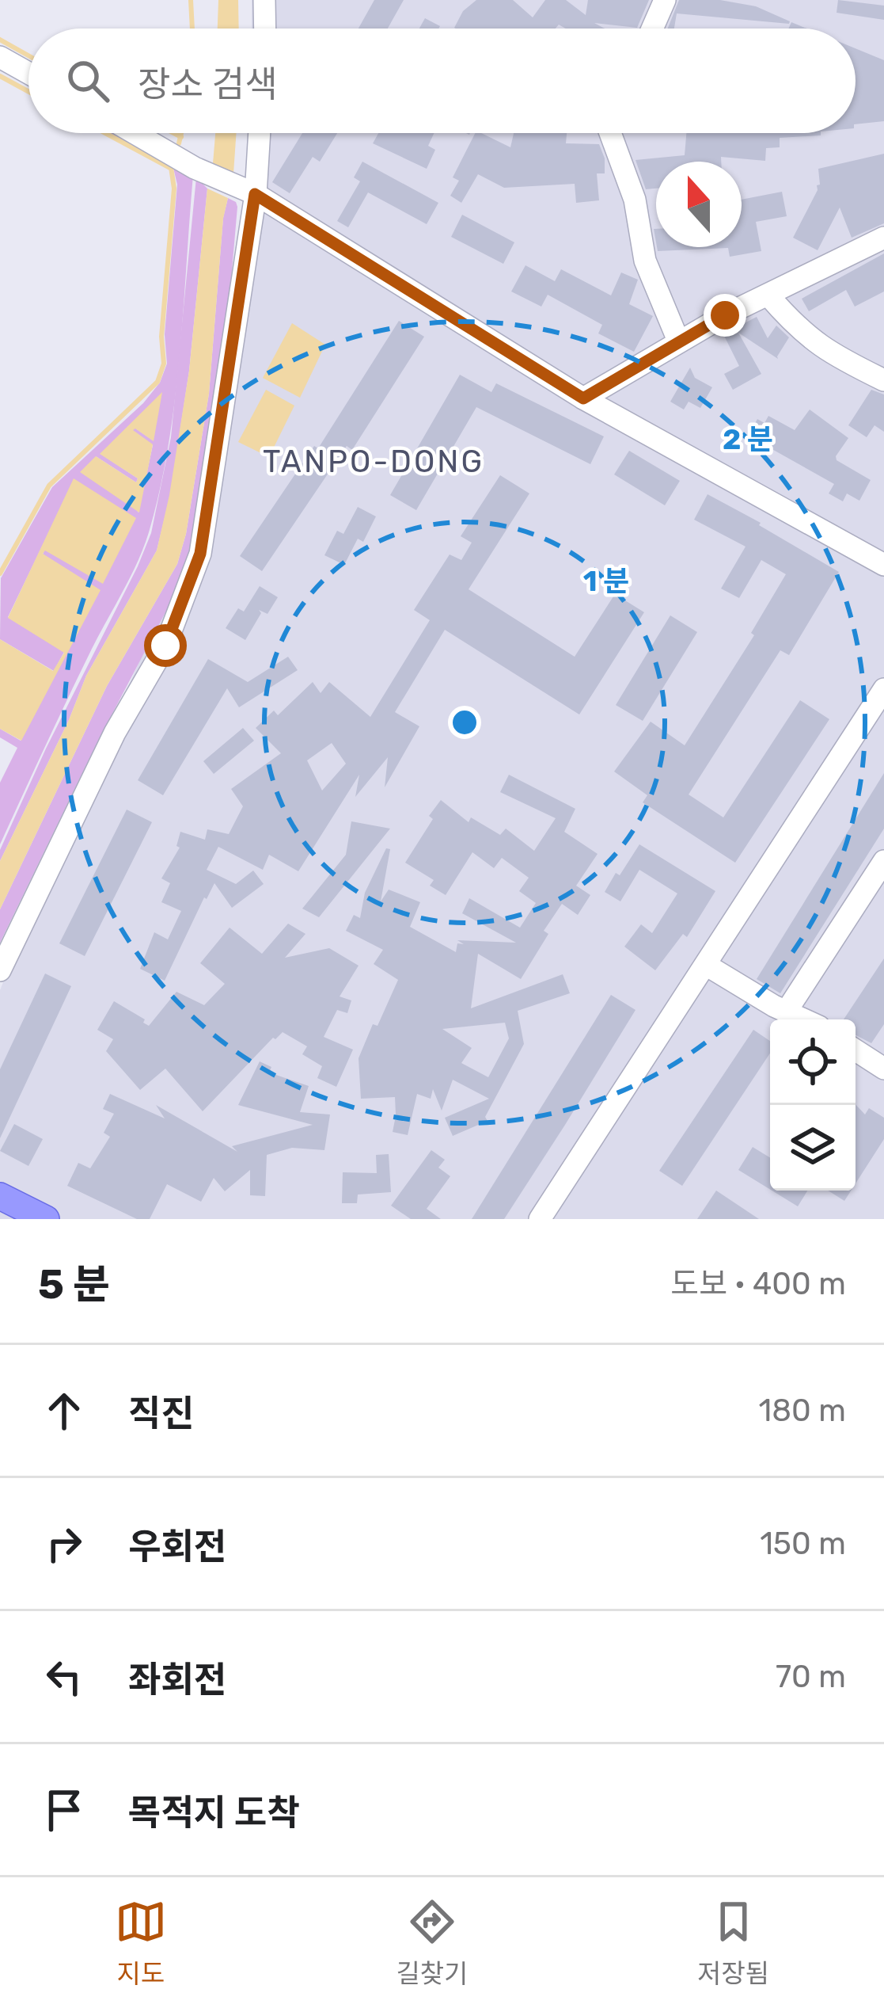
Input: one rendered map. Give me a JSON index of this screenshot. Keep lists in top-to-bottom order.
{
  "districts": ["TANPO-DONG"],
  "north": "top",
  "page": {
    "search": "장소 검색",
    "heading": ["5 분", "도보 · 400 m"],
    "list": [
      ["직진", "180 m"],
      ["우회전", "150 m"],
      ["좌회전", "70 m"],
      "목적지 도착"
    ],
    "nav": ["지도", "길찾기", "저장됨"]
  },
  "rings": ["2 분", "1 분"]
}
